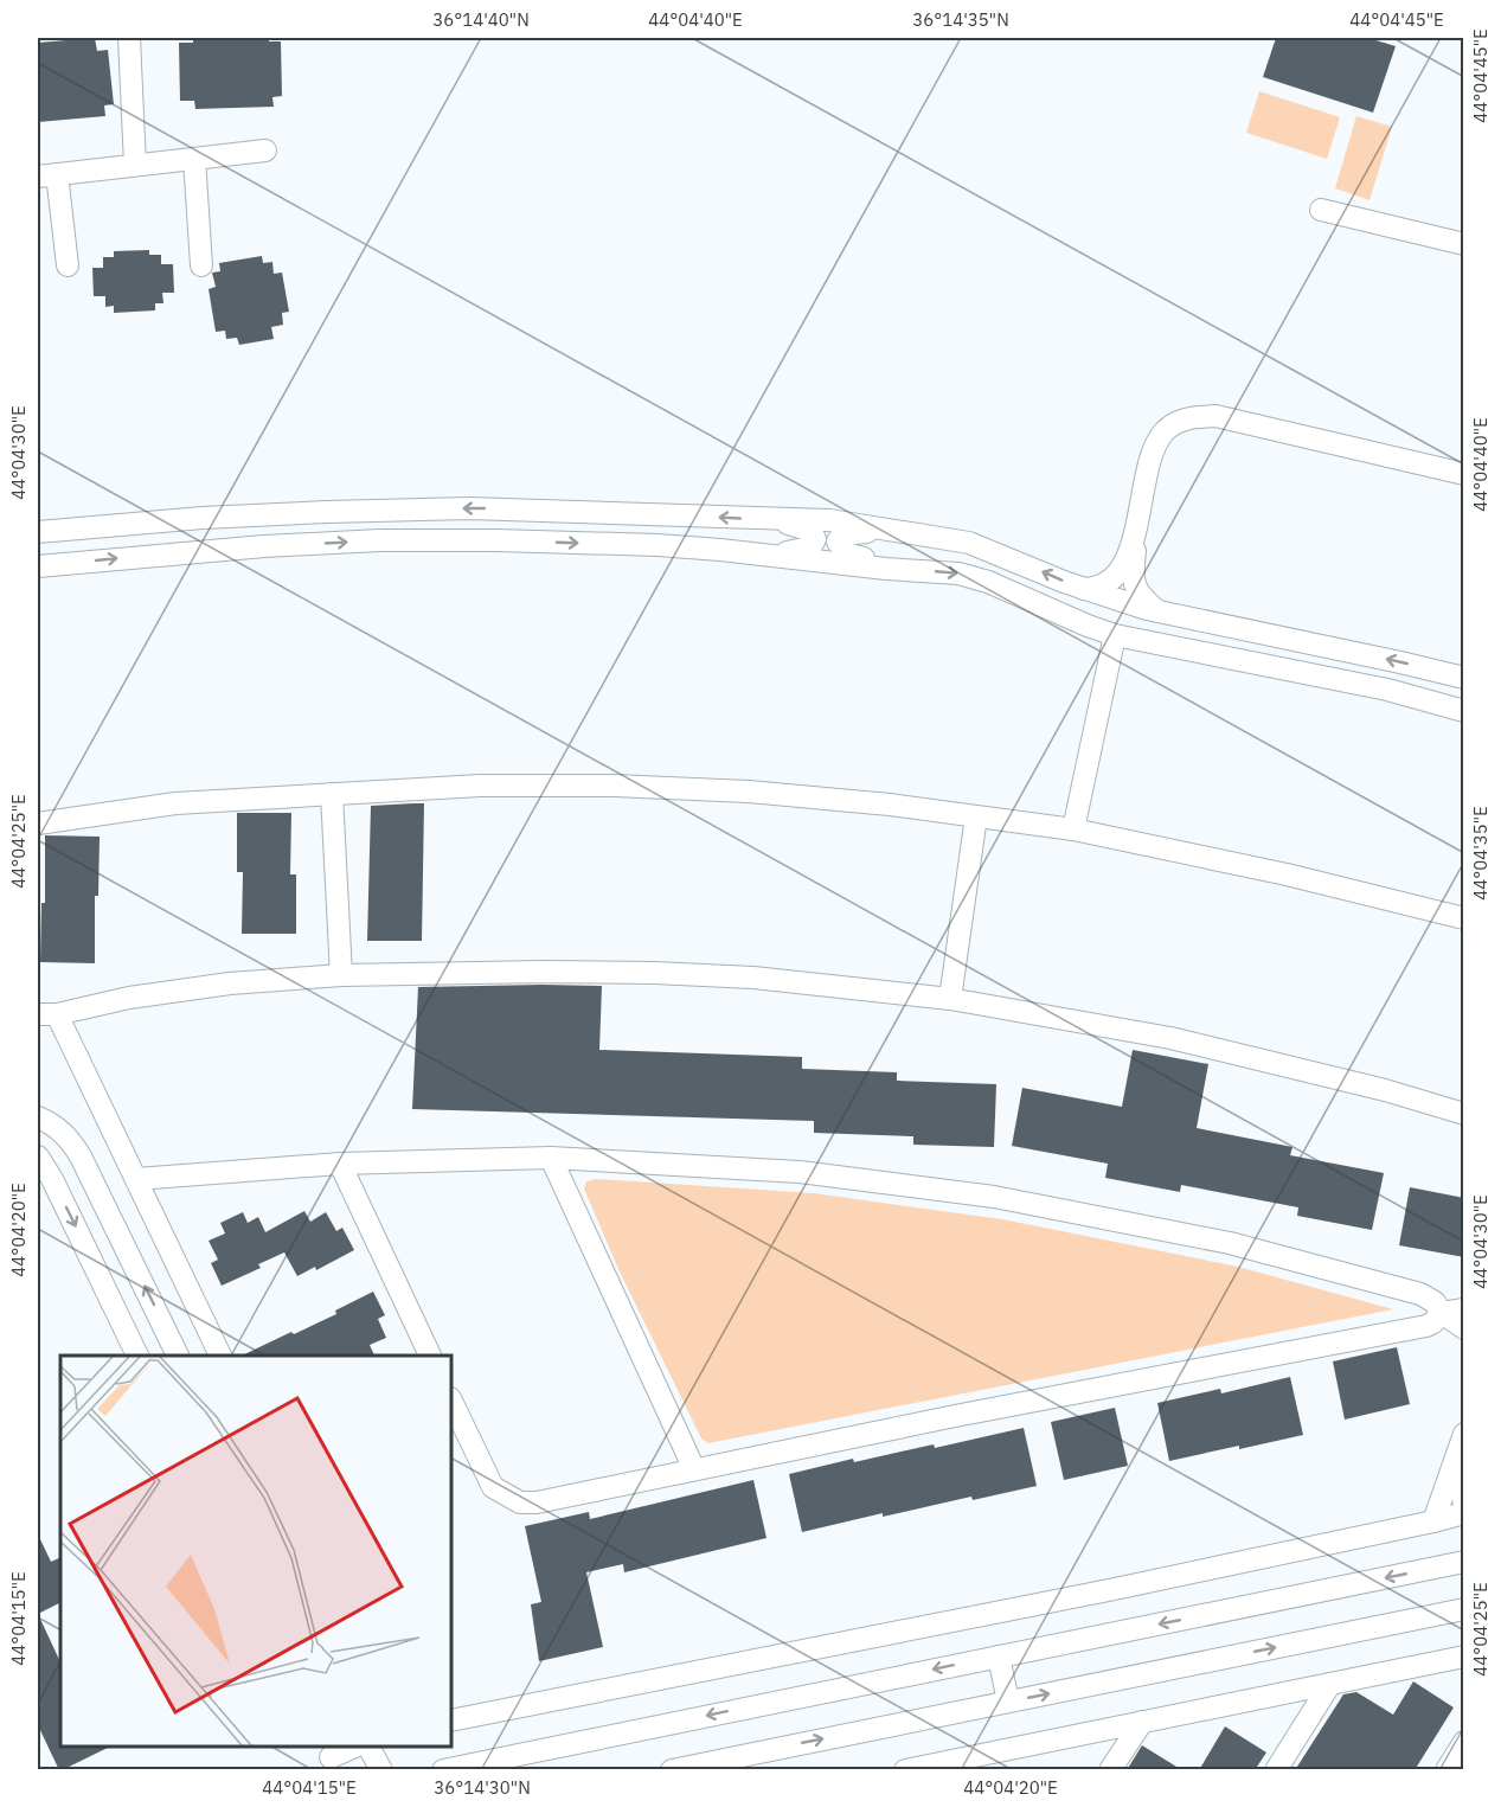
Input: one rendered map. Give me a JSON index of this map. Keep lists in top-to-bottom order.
{
  "coordinates": [
    "36°14'40\"N",
    "44°04'40\"E",
    "36°14'35\"N",
    "44°04'45\"E",
    "44°04'30\"E",
    "44°04'25\"E",
    "44°04'35\"E",
    "44°04'20\"E",
    "44°04'15\"E",
    "36°14'30\"N"
  ]
}
